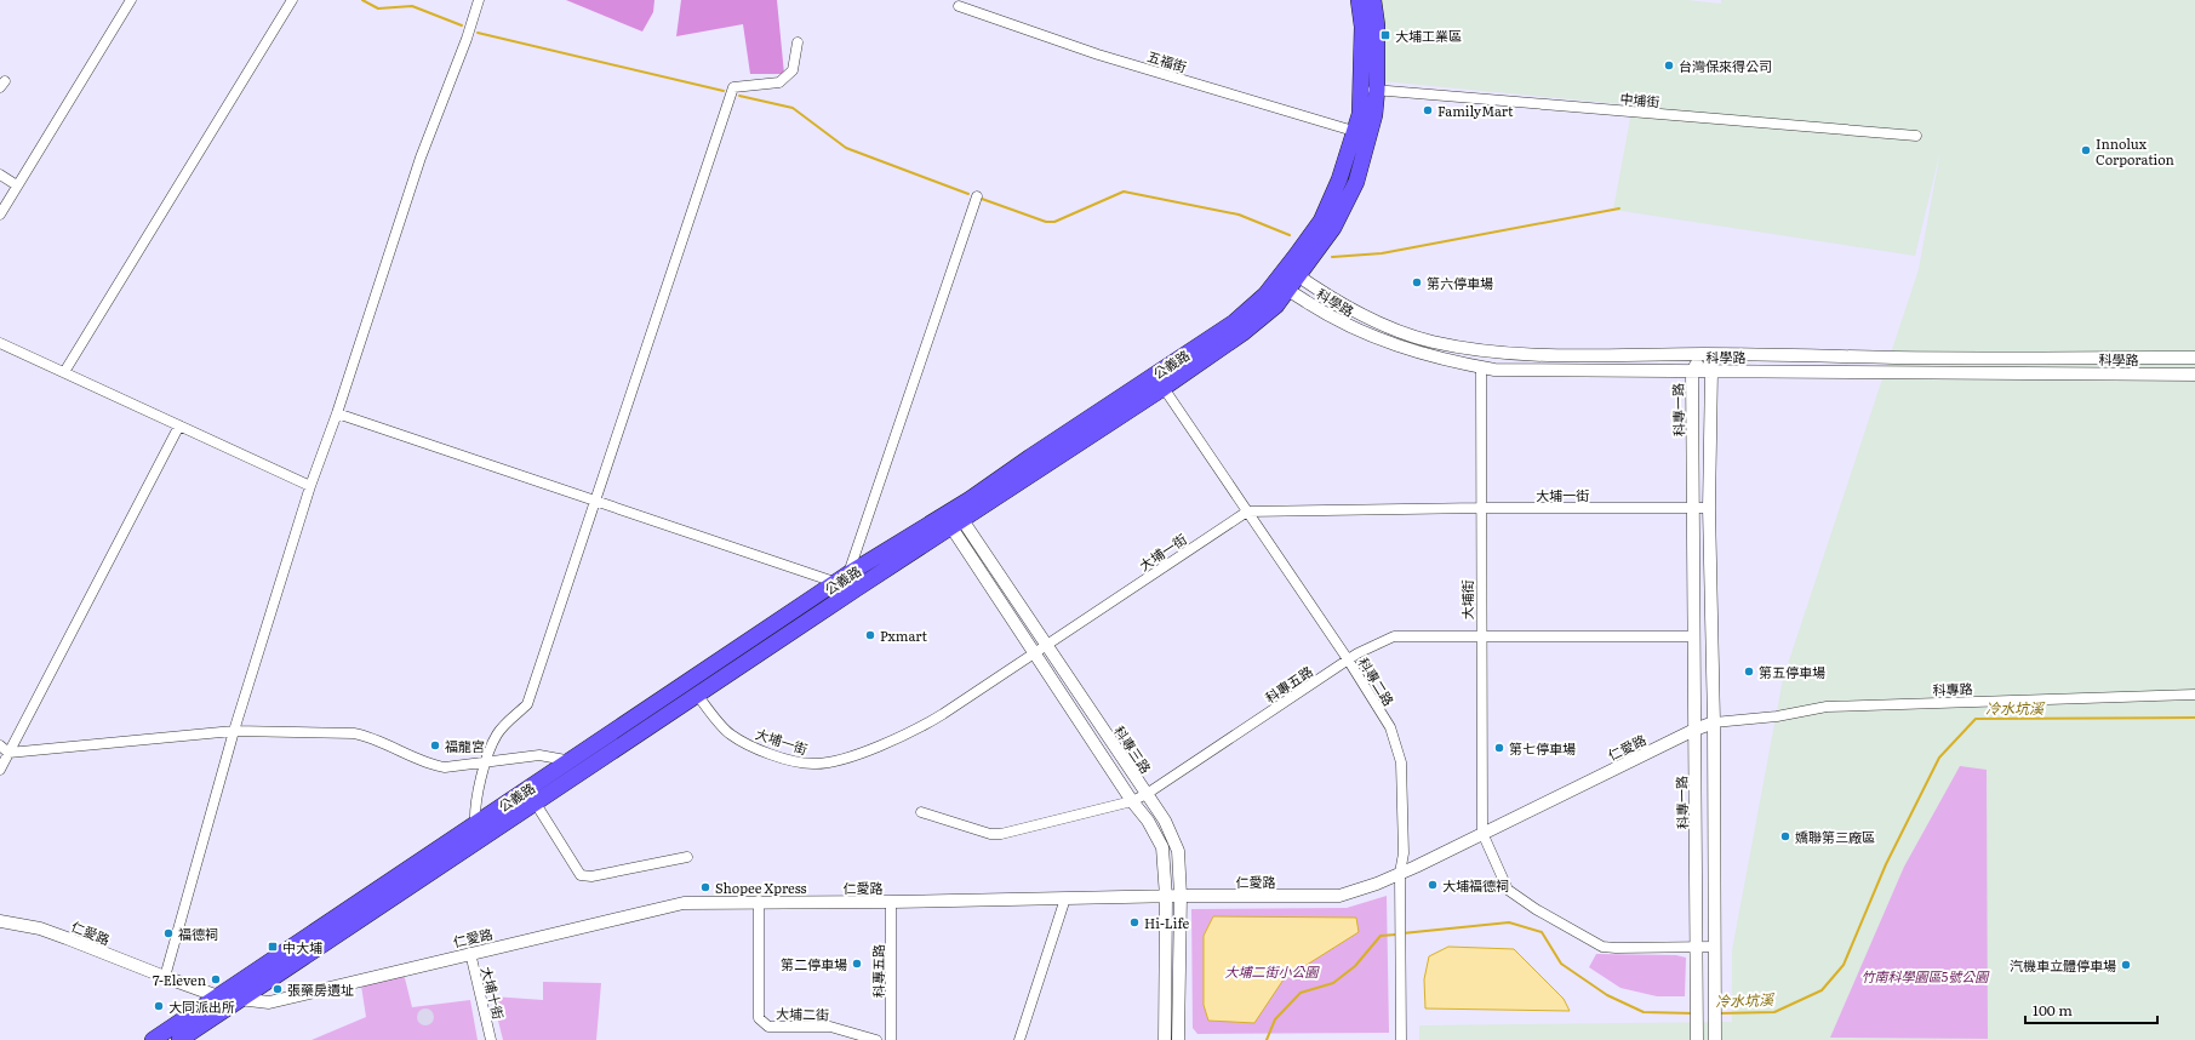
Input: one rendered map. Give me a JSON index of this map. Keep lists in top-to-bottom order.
{
  "streets": {
    "main road": ["公義路"],
    "street": [
      "五福街",
      "中埔街",
      "科學路",
      "科專一路",
      "大埔一街",
      "大埔街",
      "科專二路",
      "科專五路",
      "科專路",
      "仁愛路",
      "科專三路",
      "大埔十街",
      "大埔二街"
    ]
  },
  "crossings": [
    ["五福街", "公義路"],
    ["中埔街", "公義路"],
    ["科學路", "公義路"],
    ["科學路", "科專一路"],
    ["科學路", "大埔街"],
    ["公義路", "大埔一街"],
    ["公義路", "科專二路"],
    ["公義路", "仁愛路"],
    ["公義路", "科專三路"],
    ["科專一路", "大埔一街"],
    ["科專一路", "科專五路"],
    ["科專一路", "仁愛路"],
    ["大埔一街", "大埔街"],
    ["大埔一街", "科專二路"],
    ["大埔一街", "科專三路"],
    ["大埔街", "科專五路"],
    ["大埔街", "仁愛路"],
    ["科專二路", "科專五路"],
    ["科專二路", "仁愛路"],
    ["科專五路", "仁愛路"],
    ["科專五路", "科專三路"],
    ["科專路", "仁愛路"],
    ["仁愛路", "科專三路"],
    ["仁愛路", "大埔十街"],
    ["仁愛路", "大埔二街"]
  ],
  "water": ["冷水坑溪"],
  "parks": ["大埔二街小公園", "竹南科學園區5號公園"],
  "places": {
    "transit": ["大埔工業區", "中大埔"],
    "other": [
      "台灣保來得公司",
      "FamilyMart",
      "Innolux Corporation",
      "第六停車場",
      "Pxmart",
      "第五停車場",
      "福龍宮",
      "第七停車場",
      "嬌聯第三廠區",
      "大埔福德祠",
      "Shopee Xpress",
      "Hi-Life",
      "福德祠",
      "第二停車場",
      "汽機車立體停車場",
      "7-Eleven",
      "張藥房遺址",
      "大同派出所"
    ]
  },
  "scale_bar": "100 m"
}
